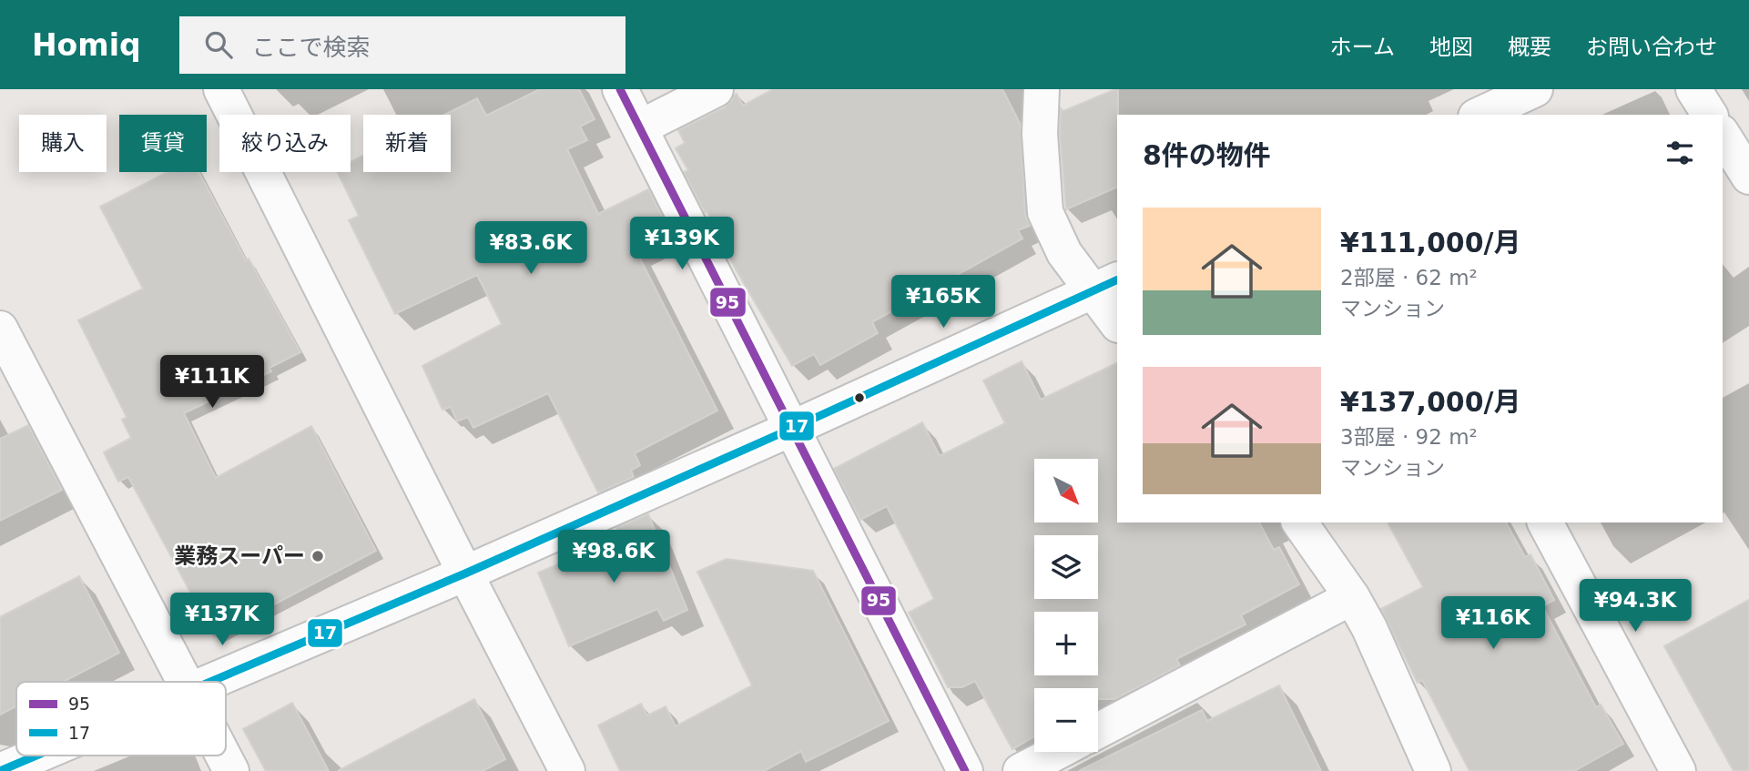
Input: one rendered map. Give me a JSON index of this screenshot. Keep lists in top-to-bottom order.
{
  "places": ["業務スーパー"],
  "lines": ["transit line 95", "transit line 17"],
  "legend": ["95", "17"],
  "north": "bottom right",
  "page": {
    "header": "Homiq",
    "search": "ここで検索",
    "nav": [
      "ホーム",
      "地図",
      "概要",
      "お問い合わせ"
    ],
    "chip": [
      "購入",
      "賃貸",
      "絞り込み",
      "新着"
    ],
    "heading": "8件の物件",
    "list": [
      {
        "name": "¥111,000/月",
        "note": "2部屋 · 62 m² · マンション"
      },
      {
        "name": "¥137,000/月",
        "note": "3部屋 · 92 m² · マンション"
      }
    ],
    "price": [
      "¥139K",
      "¥83.6K",
      "¥165K",
      "¥111K",
      "¥98.6K",
      "¥94.3K",
      "¥137K",
      "¥116K"
    ],
    "map_buttons": ["+", "−"]
  }
}
